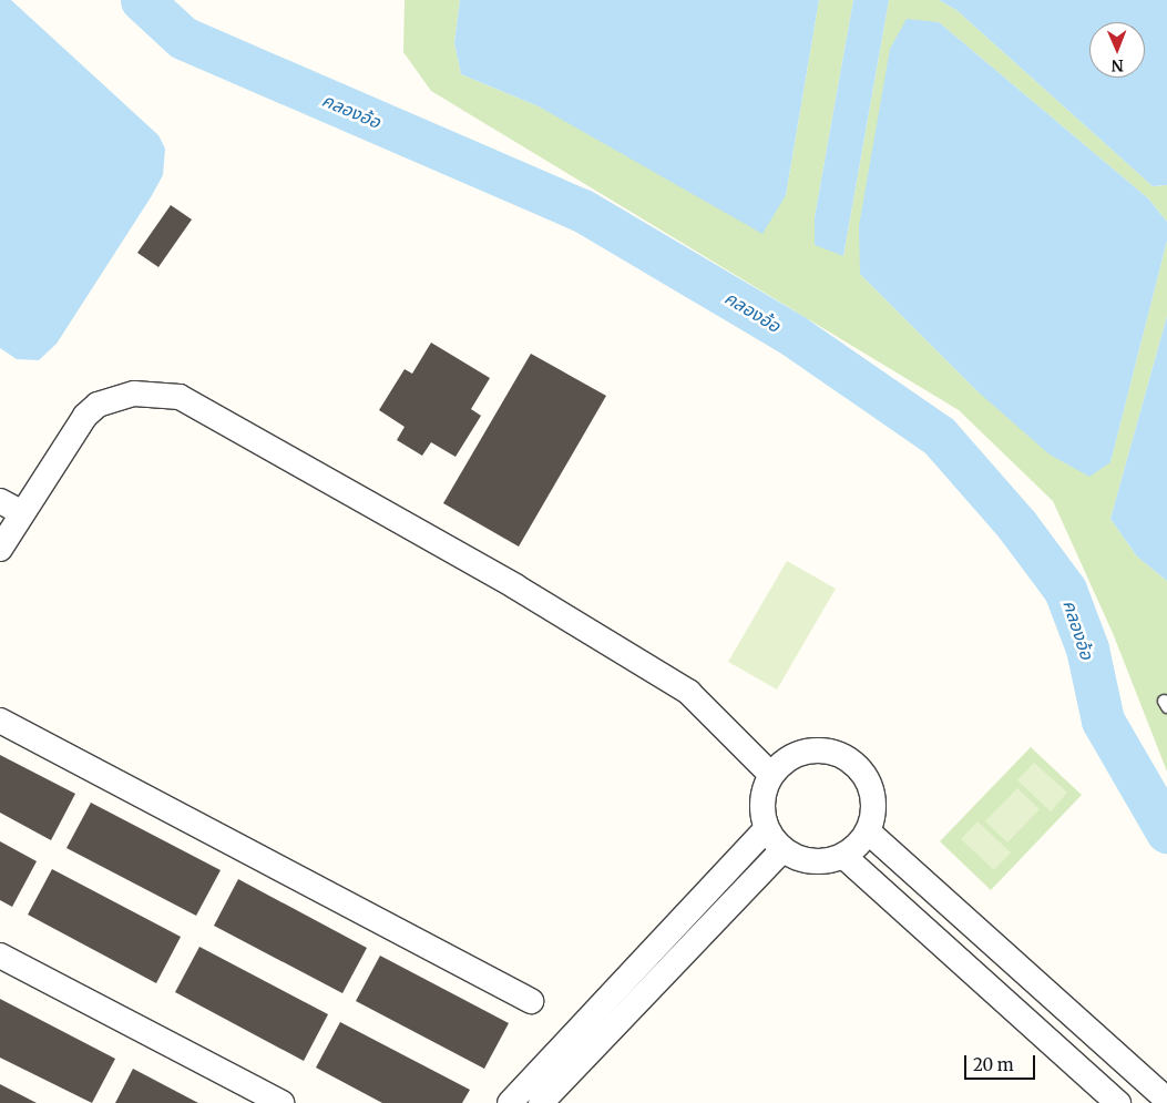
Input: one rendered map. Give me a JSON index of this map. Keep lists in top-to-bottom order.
{
  "water": ["คลองอ้อ"],
  "scale_bar": "20 m",
  "north": "bottom"
}
